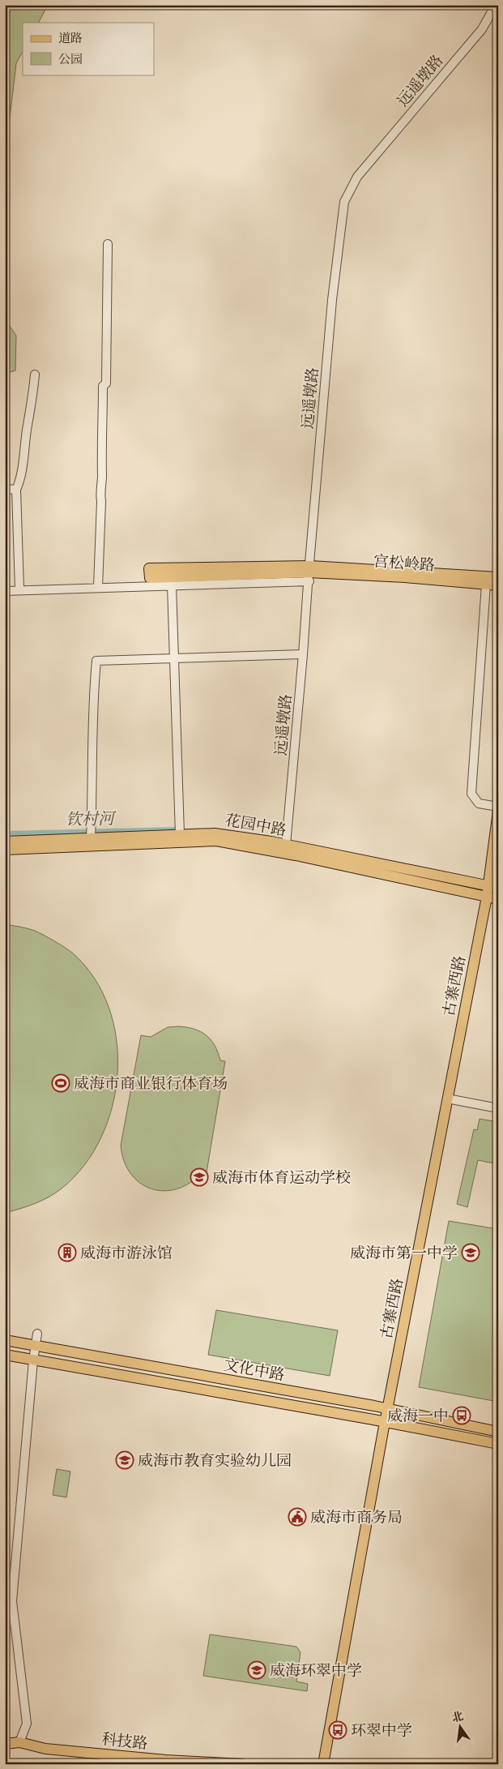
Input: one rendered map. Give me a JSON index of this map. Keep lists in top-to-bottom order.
{
  "streets": {
    "main road": [
      "宫松岭路",
      "花园中路",
      "古寨西路",
      "文化中路",
      "科技路"
    ],
    "street": ["远遥墩路"]
  },
  "crossings": [
    ["远遥墩路", "宫松岭路"],
    ["远遥墩路", "花园中路"],
    ["花园中路", "古寨西路"],
    ["古寨西路", "文化中路"]
  ],
  "water": ["钦村河"],
  "places": {
    "sports": ["威海市商业银行体育场"],
    "school or university": [
      "威海市体育运动学校",
      "威海市第一中学",
      "威海市教育实验幼儿园",
      "威海环翠中学"
    ],
    "building": ["威海市游泳馆"],
    "bus stop": ["威海一中", "环翠中学"],
    "public building": ["威海市商务局"]
  },
  "legend": ["道路", "公园"],
  "north": "top"
}
